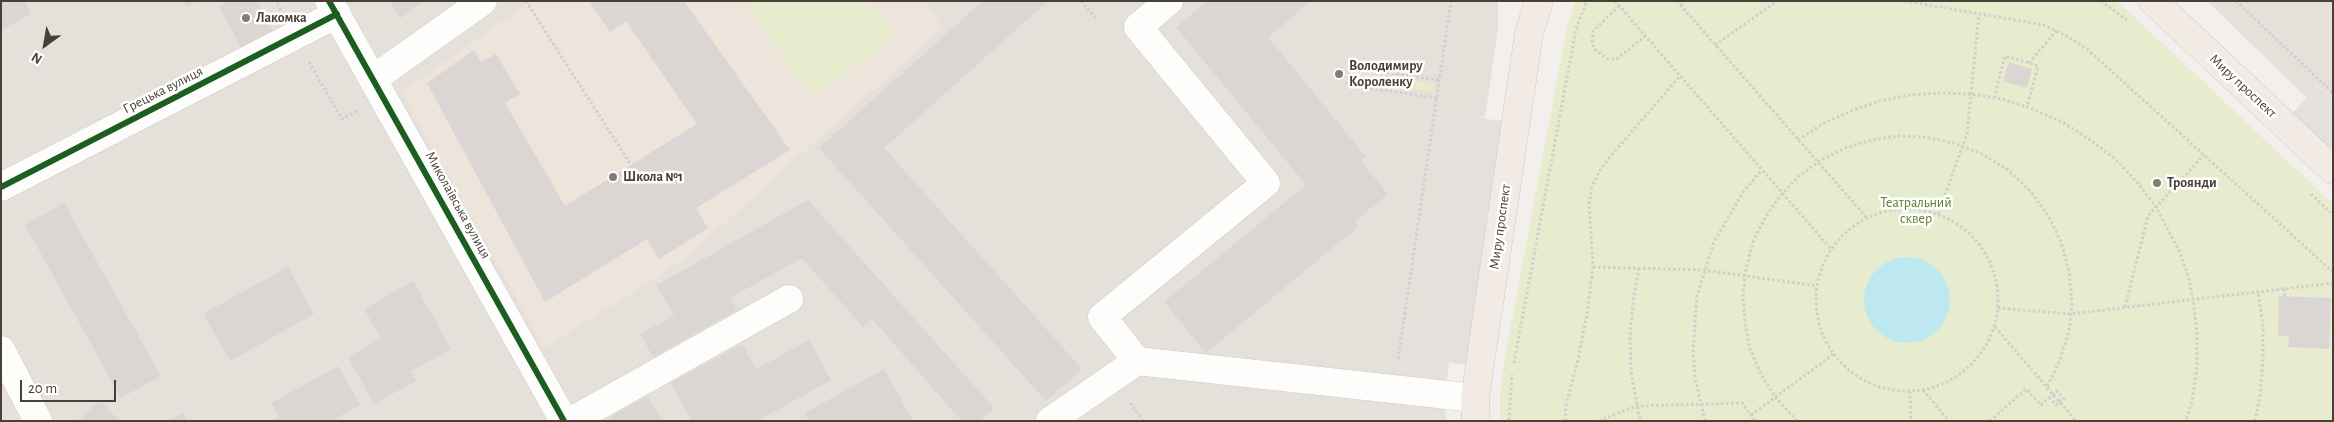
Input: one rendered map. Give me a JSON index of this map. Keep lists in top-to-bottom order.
{
  "streets": {
    "main road": ["Миру проспект"],
    "street": ["Грецька вулиця", "Миколаївська вулиця"]
  },
  "crossings": [
    ["Грецька вулиця", "Миколаївська вулиця"]
  ],
  "parks": ["Театральний сквер"],
  "places": [
    "Лакомка",
    "Володимиру Короленку",
    "Школа №1",
    "Троянди"
  ],
  "scale_bar": "20 m",
  "north": "bottom left"
}
